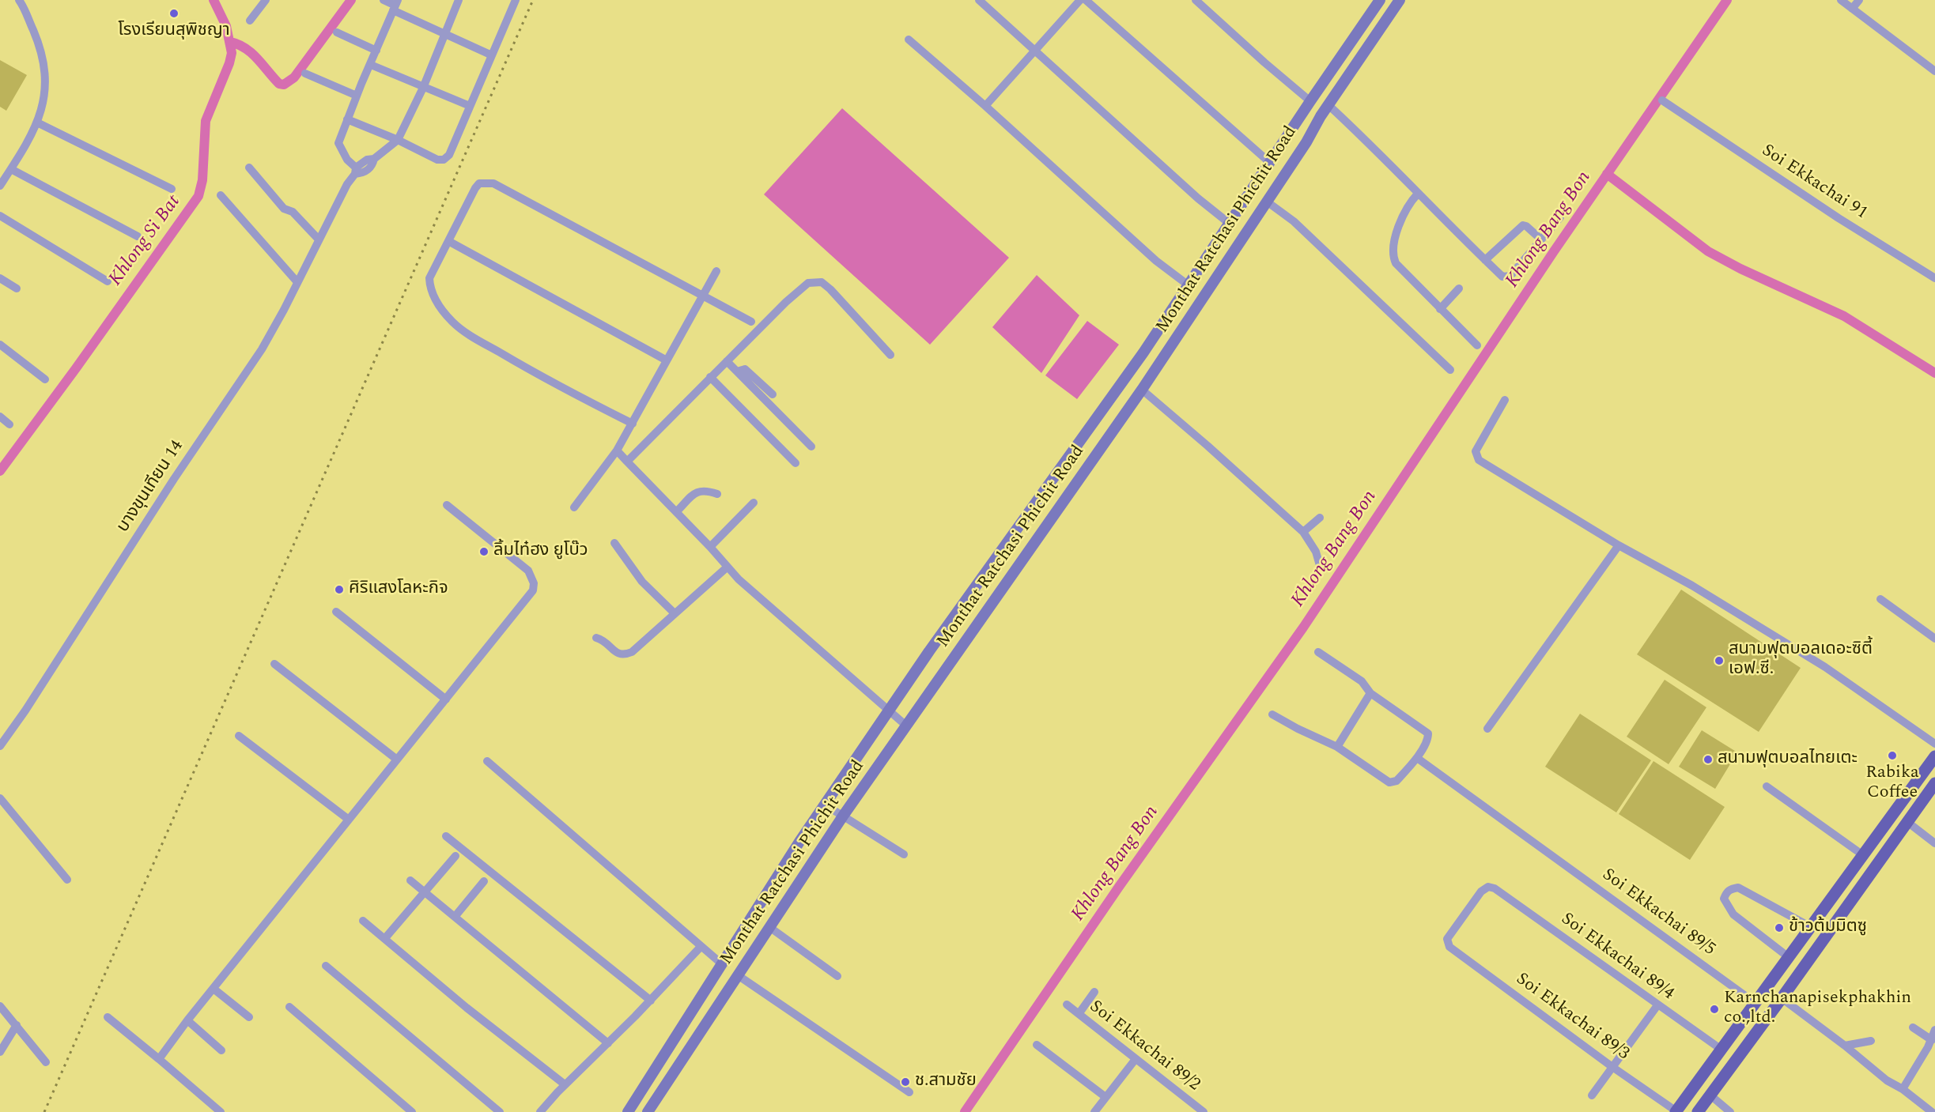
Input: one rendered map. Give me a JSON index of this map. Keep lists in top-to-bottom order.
{
  "streets": {
    "street": [
      "Soi Ekkachai 91",
      "Monthat Ratchasi Phichit Road",
      "บางขุนเทียน 14",
      "Soi Ekkachai 89/5",
      "Soi Ekkachai 89/4",
      "Soi Ekkachai 89/3",
      "Soi Ekkachai 89/2"
    ]
  },
  "crossings": [
    ["Soi Ekkachai 89/4", "Soi Ekkachai 89/3"]
  ],
  "water": ["Khlong Bang Bon", "Khlong Si Bat"],
  "places": [
    "โรงเรียนสุพิชญา",
    "ลิ้มไท๋ฮง ยูโบ๊ว",
    "ศิริแสงโลหะกิจ",
    "สนามฟุตบอลเดอะซิตี้ เอฟ.ซี.",
    "Rabika Coffee",
    "สนามฟุตบอลไทยเตะ",
    "ข้าวต้มมิตซู",
    "Karnchanapisekphakhin co.,ltd.",
    "ช.สามชัย"
  ]
}
